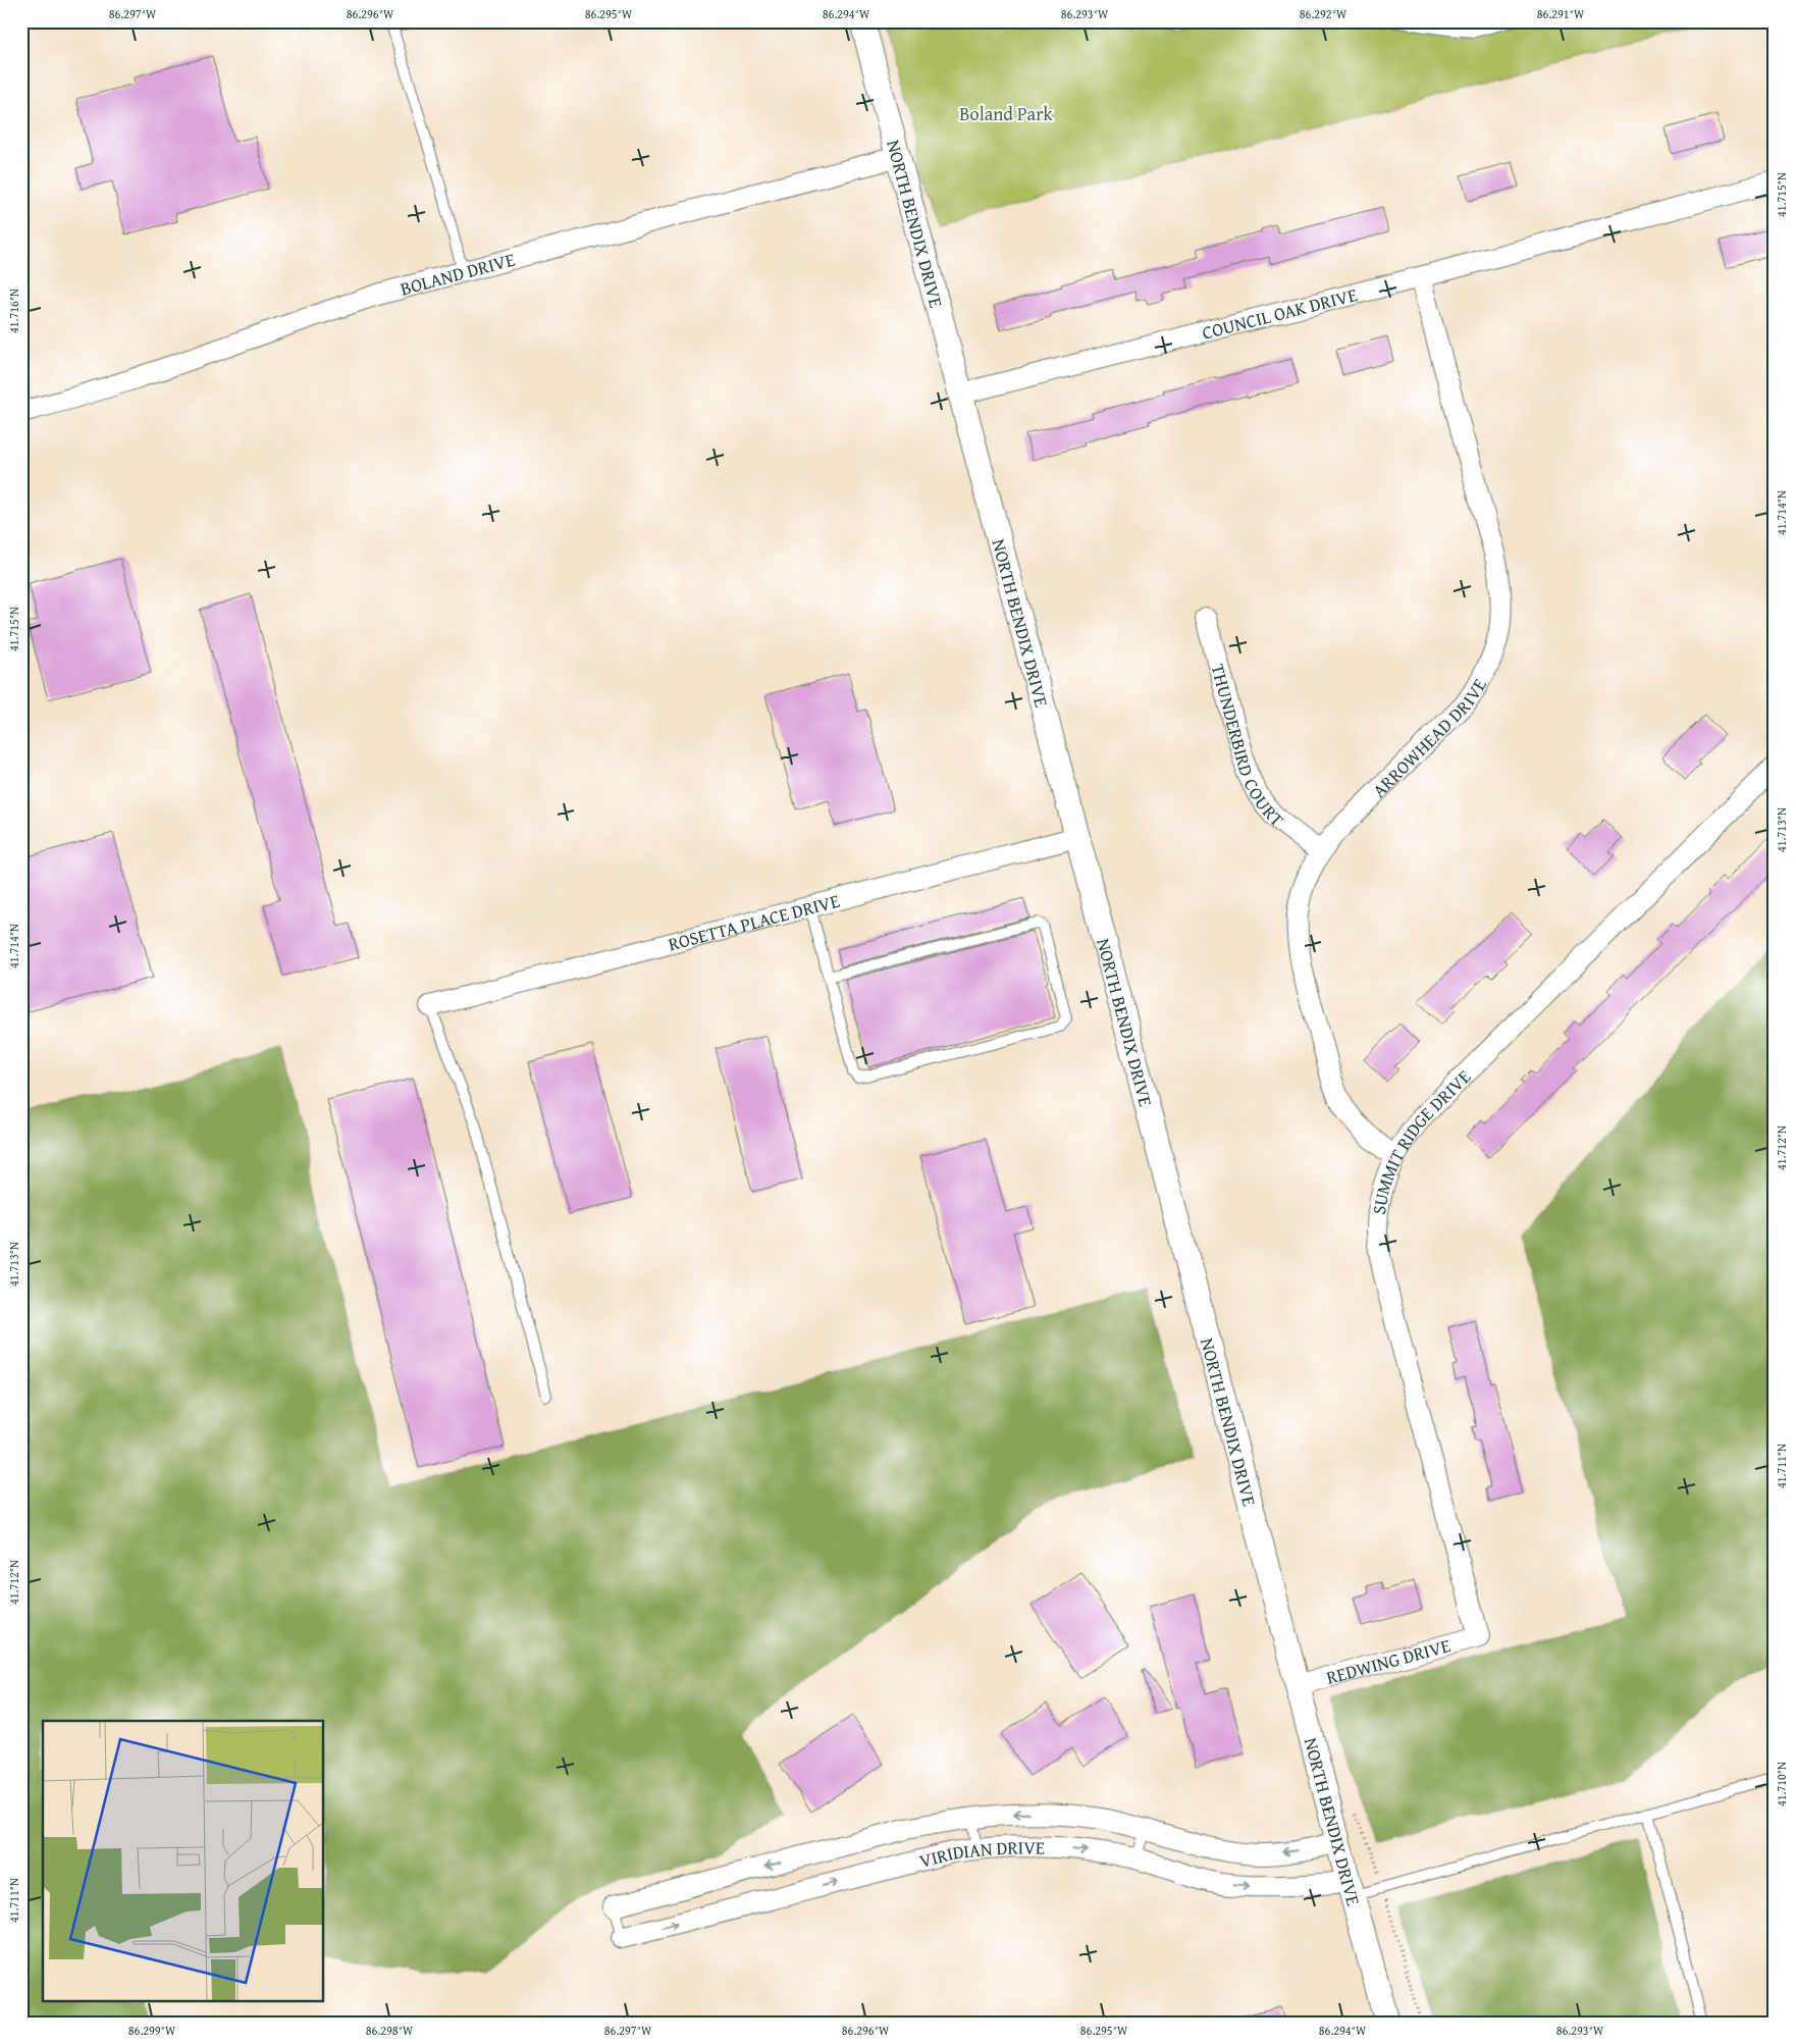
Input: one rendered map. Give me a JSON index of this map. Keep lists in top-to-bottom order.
{
  "streets": {
    "street": [
      "NORTH BENDIX DRIVE",
      "BOLAND DRIVE",
      "COUNCIL OAK DRIVE",
      "ARROWHEAD DRIVE",
      "THUNDERBIRD COURT",
      "ROSETTA PLACE DRIVE",
      "SUMMIT RIDGE DRIVE",
      "REDWING DRIVE",
      "VIRIDIAN DRIVE"
    ]
  },
  "crossings": [
    ["NORTH BENDIX DRIVE", "BOLAND DRIVE"],
    ["NORTH BENDIX DRIVE", "COUNCIL OAK DRIVE"],
    ["NORTH BENDIX DRIVE", "ROSETTA PLACE DRIVE"],
    ["NORTH BENDIX DRIVE", "REDWING DRIVE"],
    ["NORTH BENDIX DRIVE", "VIRIDIAN DRIVE"],
    ["COUNCIL OAK DRIVE", "ARROWHEAD DRIVE"],
    ["ARROWHEAD DRIVE", "THUNDERBIRD COURT"],
    ["ARROWHEAD DRIVE", "SUMMIT RIDGE DRIVE"],
    ["SUMMIT RIDGE DRIVE", "REDWING DRIVE"]
  ],
  "parks": ["Boland Park"],
  "coordinates": [
    "86.297°W",
    "86.296°W",
    "86.295°W",
    "86.294°W",
    "86.293°W",
    "86.292°W",
    "86.291°W",
    "41.715°N",
    "41.716°N",
    "41.714°N",
    "41.713°N",
    "41.712°N",
    "41.711°N",
    "41.710°N",
    "86.299°W",
    "86.298°W"
  ]
}
